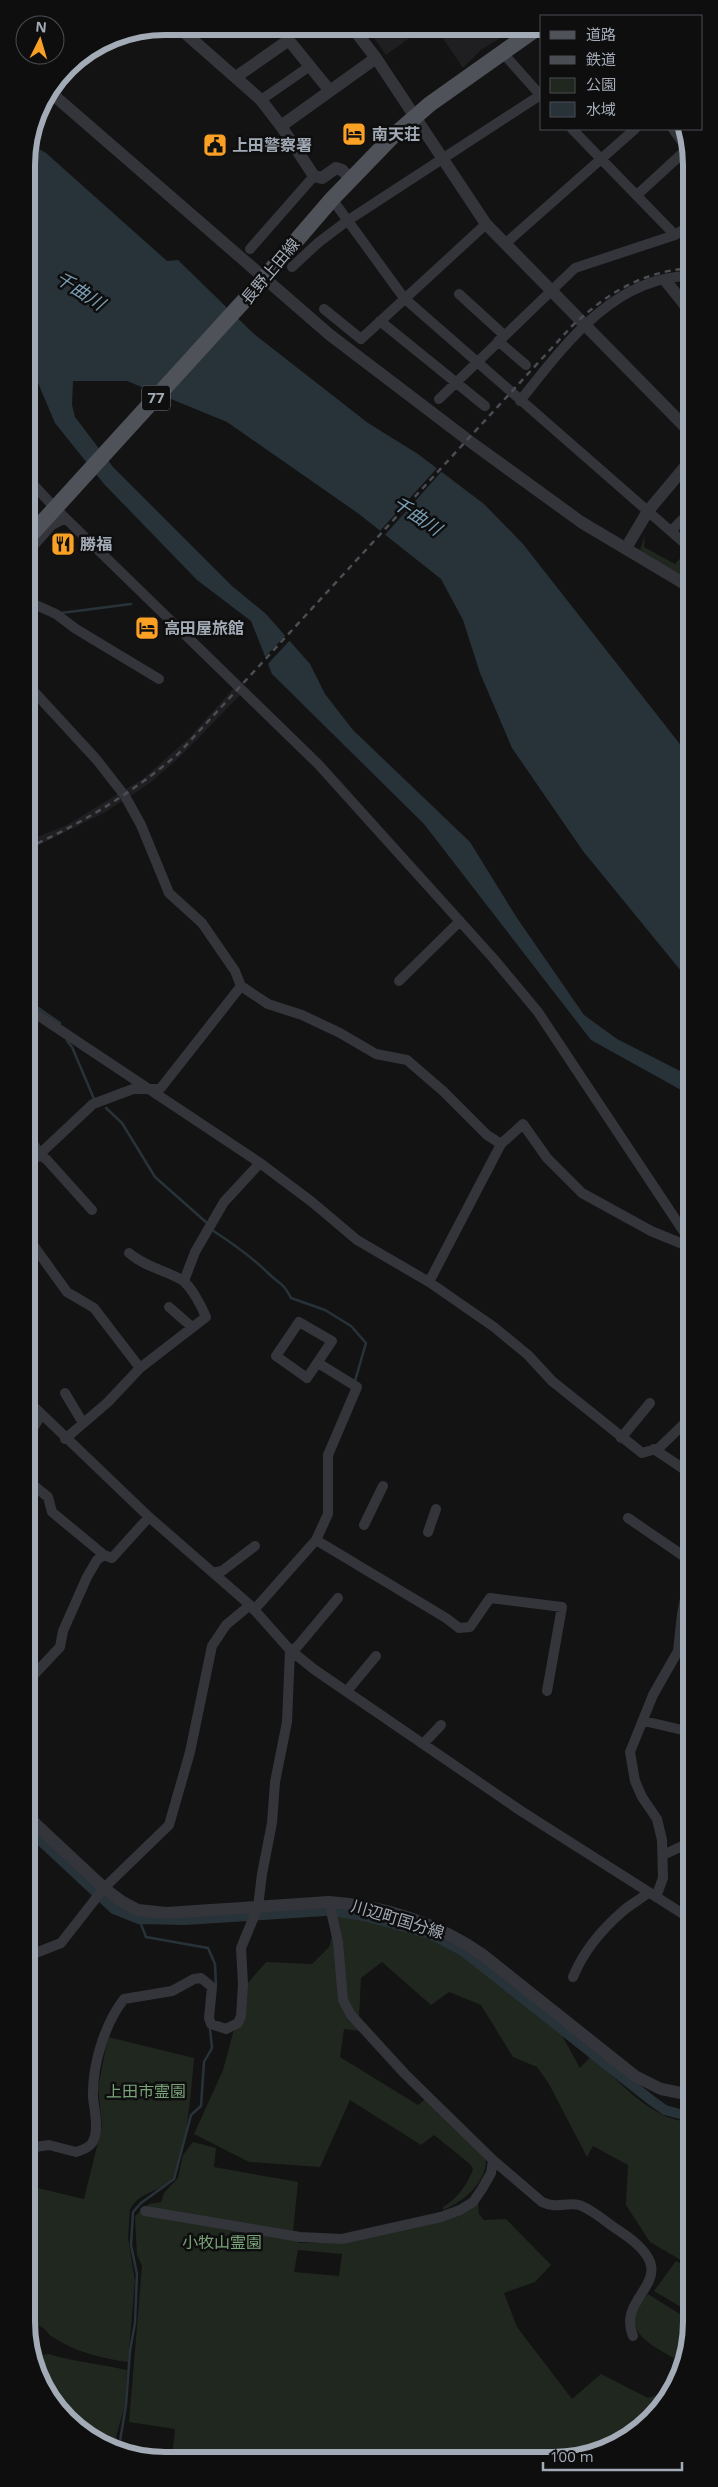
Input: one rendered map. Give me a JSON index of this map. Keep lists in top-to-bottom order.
{
  "streets": {
    "main road": ["長野上田線", "77"],
    "street": ["川辺町国分線"]
  },
  "water": ["千曲川"],
  "parks": ["上田市霊園", "小牧山霊園"],
  "places": {
    "hotel": ["南天荘", "高田屋旅館"],
    "public building": ["上田警察署"],
    "restaurant": ["勝福"]
  },
  "legend": [
    "道路",
    "鉄道",
    "公園",
    "水域"
  ],
  "scale_bar": "100 m",
  "north": "top"
}
